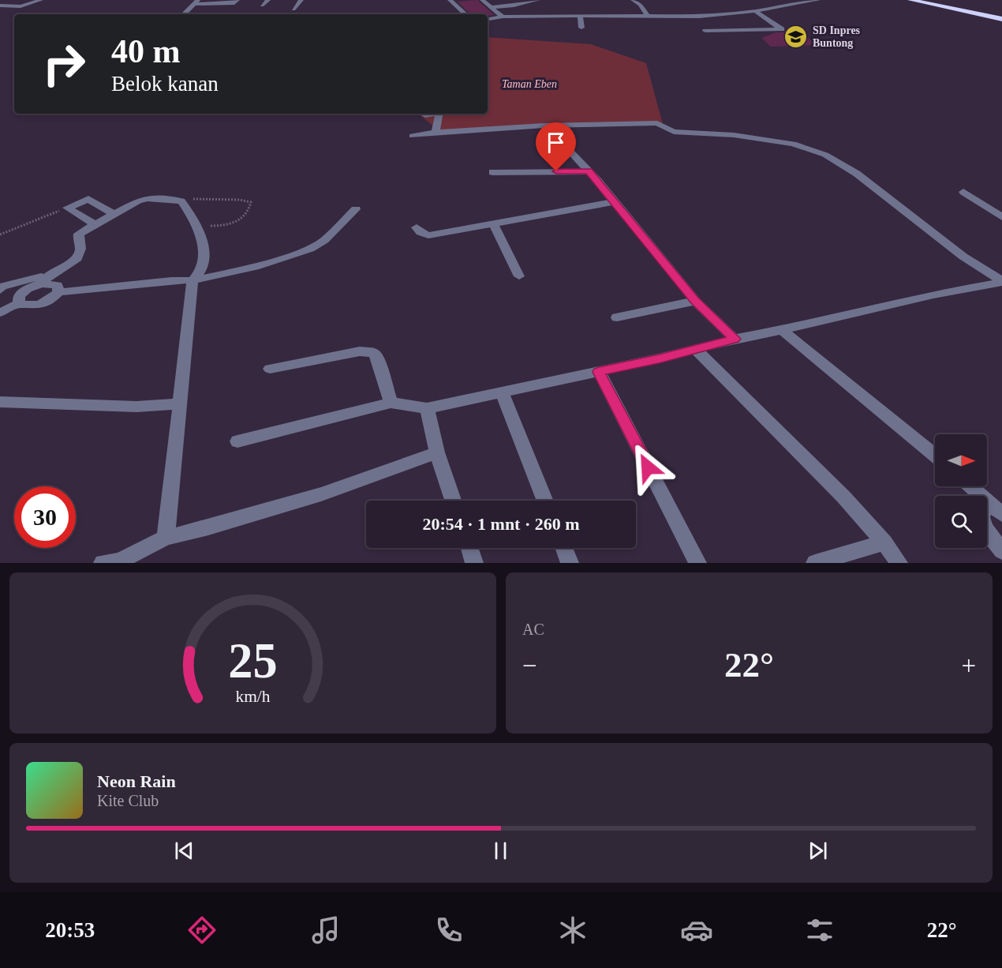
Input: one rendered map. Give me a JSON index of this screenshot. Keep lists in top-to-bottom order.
{
  "parks": ["Taman Eben"],
  "places": {
    "school or university": ["SD Inpres Buntong"]
  },
  "north": "right",
  "page": {
    "turn": ["40 m", "Belok kanan"],
    "limit": "30",
    "trip": "20:54 · 1 mnt · 260 m",
    "tile": "AC",
    "heat": ["−", "22°", "+"],
    "song": ["Neon Rain", "Kite Club"],
    "tabs": ["20:53", "22°"],
    "gauge": ["25", "km/h"]
  }
}
